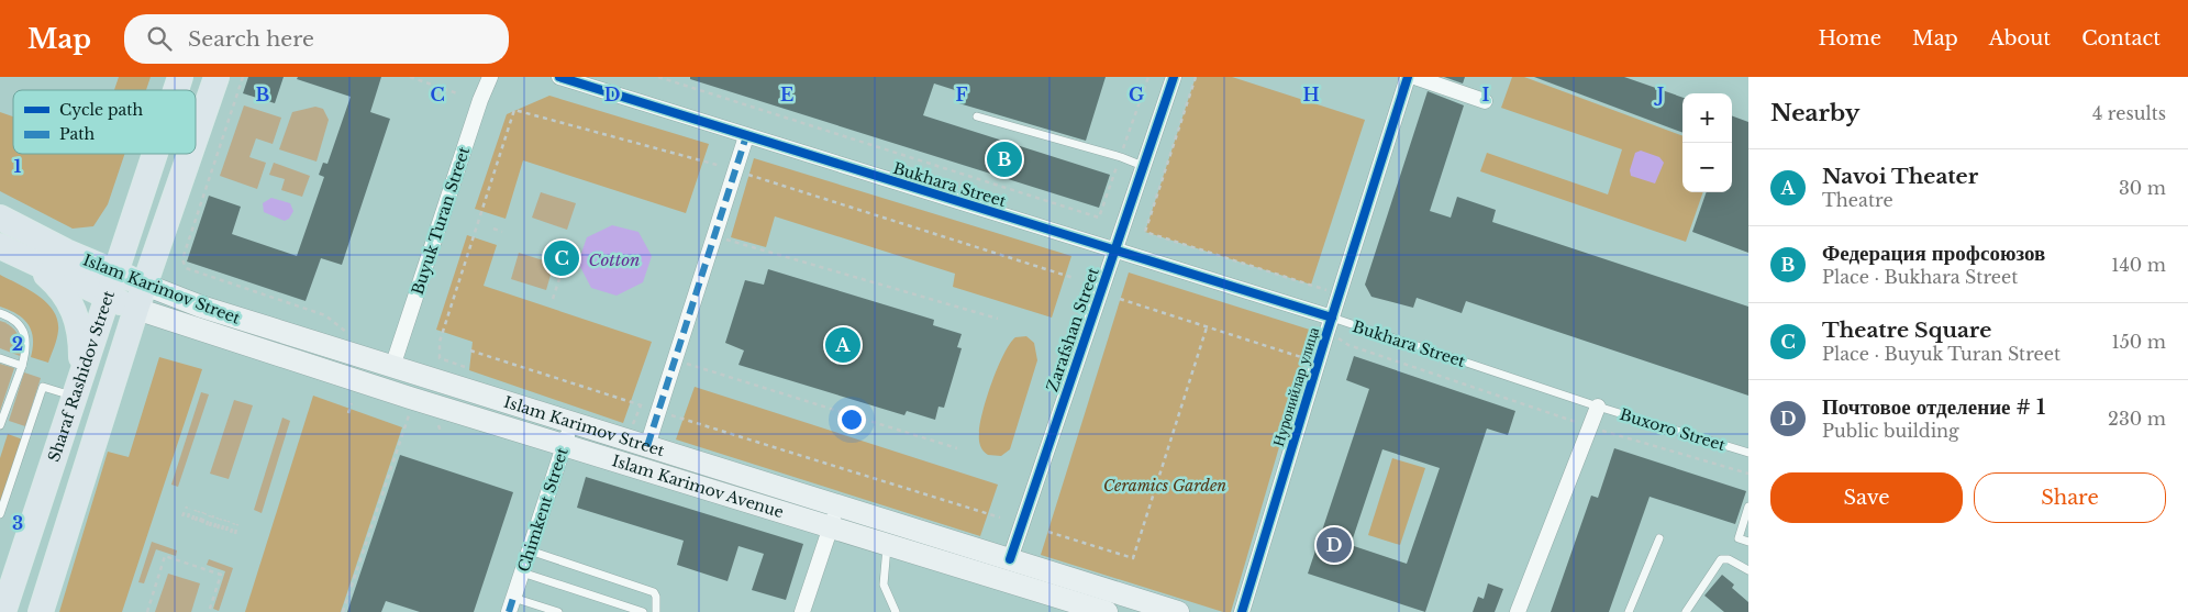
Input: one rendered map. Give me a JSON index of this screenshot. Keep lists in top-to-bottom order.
{
  "streets": {
    "main road": [
      "Islam Karimov Street",
      "Zarafshan Street",
      "Sharaf Rashidov Street",
      "Islam Karimov Avenue"
    ],
    "street": [
      "Bukhara Street",
      "Buyuk Turan Street",
      "Нуронийлар улица",
      "Chimkent Street"
    ],
    "lane": ["Buxoro Street"]
  },
  "crossings": [
    ["Bukhara Street", "Zarafshan Street"],
    ["Bukhara Street", "Нуронийлар улица"],
    ["Bukhara Street", "Buxoro Street"],
    ["Buyuk Turan Street", "Islam Karimov Street"],
    ["Islam Karimov Street", "Zarafshan Street"],
    ["Islam Karimov Street", "Sharaf Rashidov Street"],
    ["Islam Karimov Street", "Islam Karimov Avenue"],
    ["Islam Karimov Street", "Chimkent Street"],
    ["Islam Karimov Avenue", "Chimkent Street"]
  ],
  "water": ["Cotton"],
  "parks": ["Ceramics Garden"],
  "legend": ["Cycle path", "Path"],
  "page": {
    "header": "Map",
    "search": "Search here",
    "nav": [
      "Home",
      "Map",
      "About",
      "Contact"
    ],
    "heading": ["Nearby", "4 results"],
    "map_buttons": ["+", "−"],
    "pins": [
      "B",
      "C",
      "A",
      "D"
    ],
    "list": [
      {
        "mark": "A",
        "name": "Navoi Theater",
        "note": "Theatre",
        "value": "30 m"
      },
      {
        "mark": "B",
        "name": "Федерация профсоюзов",
        "note": "Place · Bukhara Street",
        "value": "140 m"
      },
      {
        "mark": "C",
        "name": "Theatre Square",
        "note": "Place · Buyuk Turan Street",
        "value": "150 m"
      },
      {
        "mark": "D",
        "name": "Почтовое отделение # 1",
        "note": "Public building",
        "value": "230 m"
      }
    ],
    "buttons": ["Save", "Share"]
  },
  "grid": {
    "columns": [
      "B",
      "C",
      "D",
      "E",
      "F",
      "G",
      "H",
      "I",
      "J"
    ],
    "rows": ["1", "2", "3"]
  }
}
